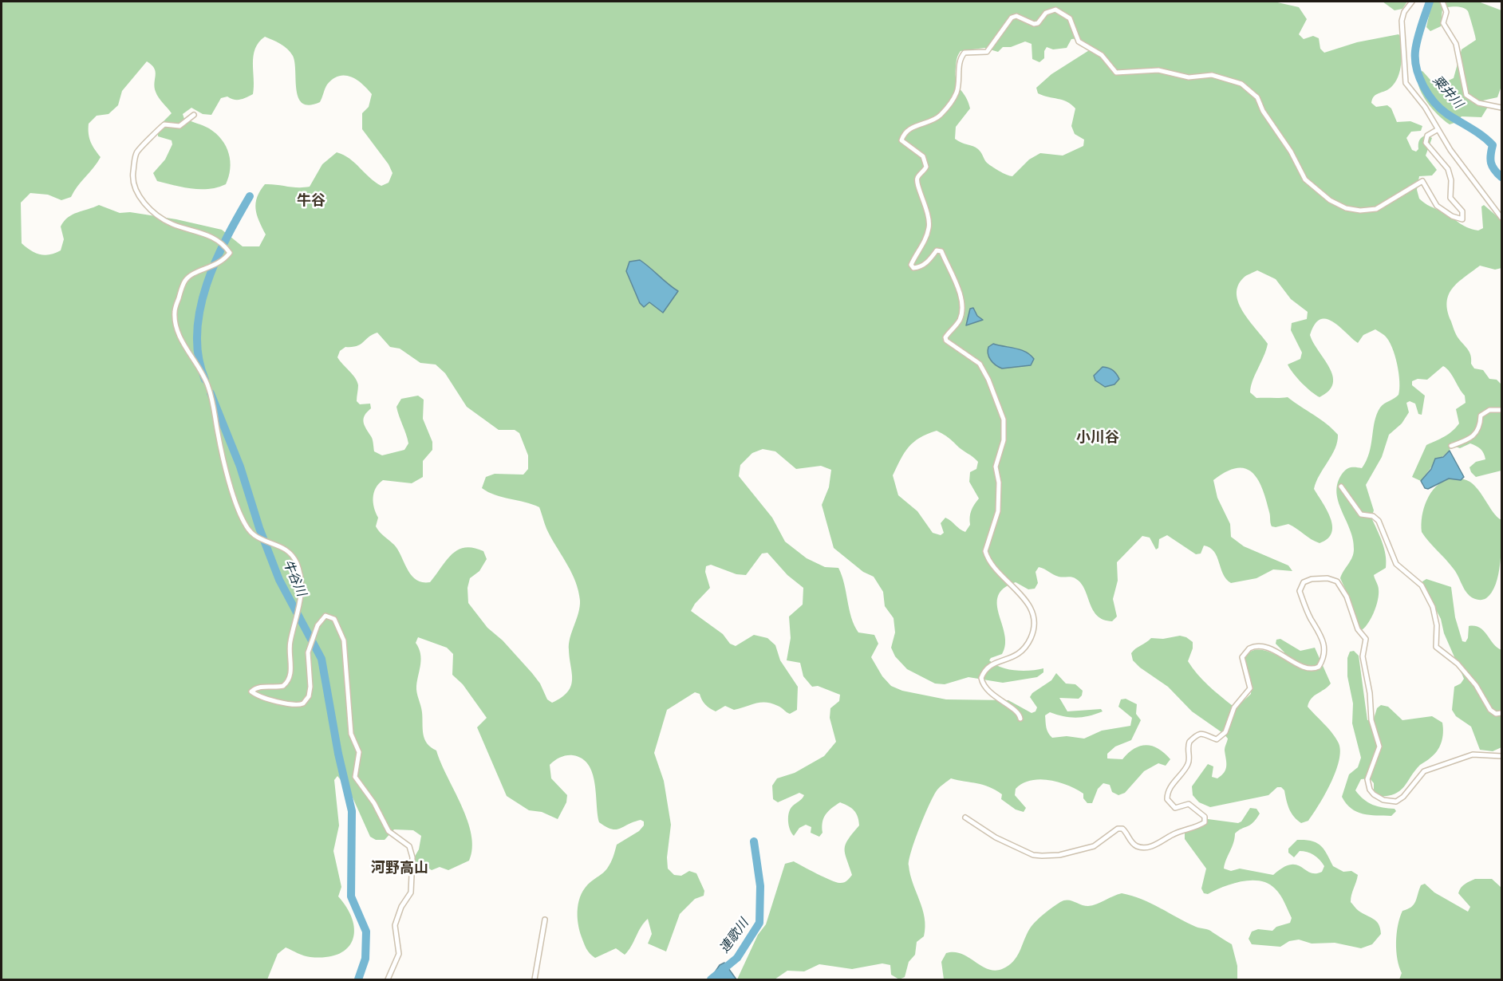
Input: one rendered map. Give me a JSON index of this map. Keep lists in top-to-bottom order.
{
  "districts": ["牛谷", "小川谷", "河野高山"],
  "water": ["粟井川", "牛谷川", "連歌川"]
}
